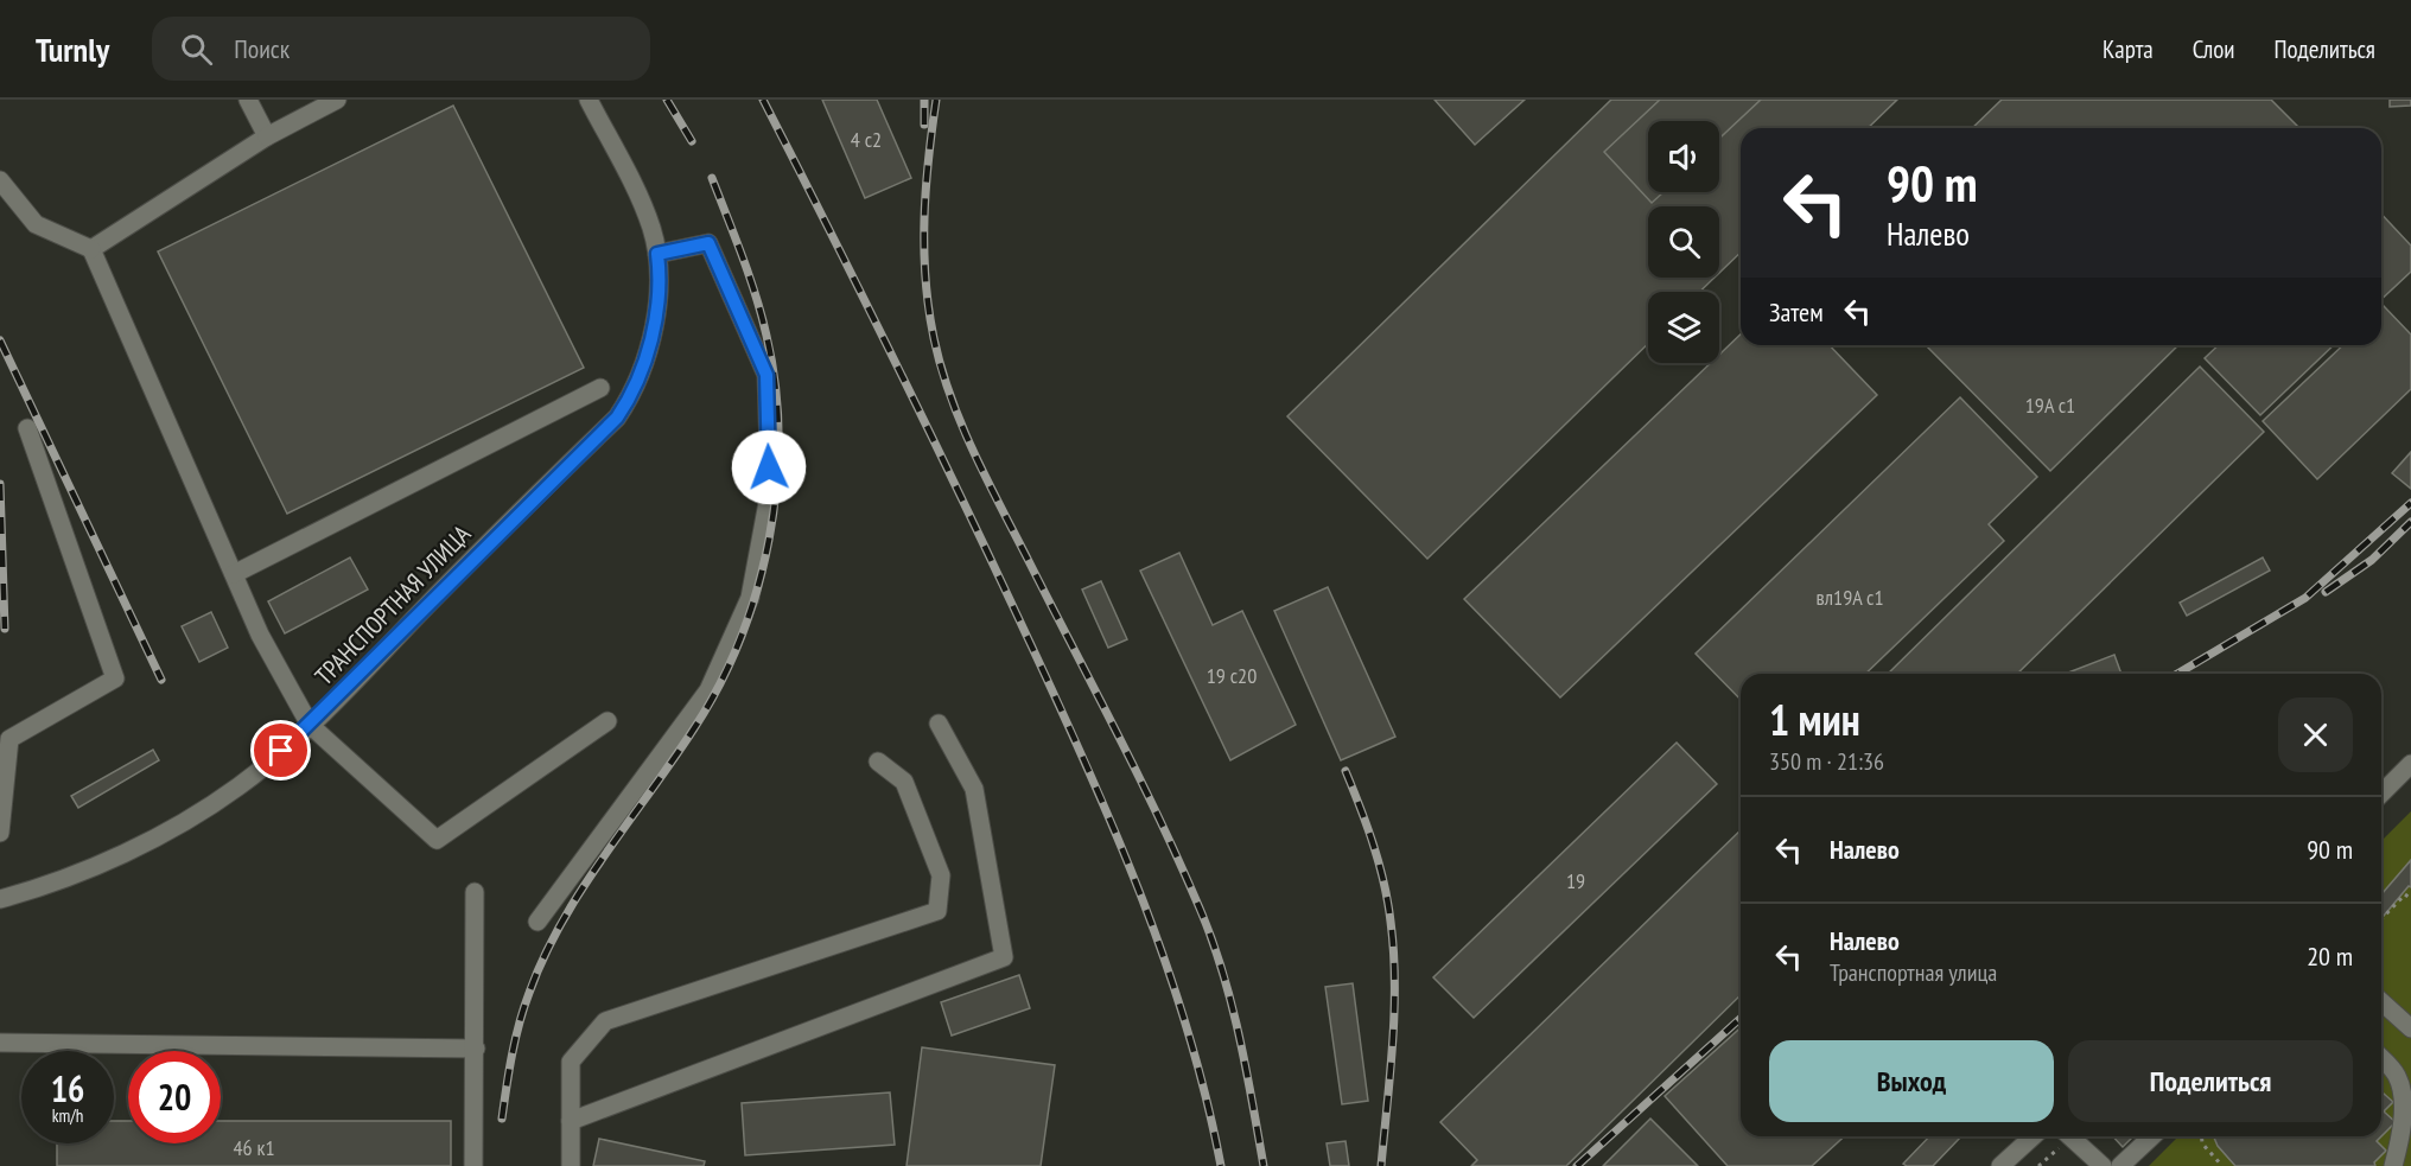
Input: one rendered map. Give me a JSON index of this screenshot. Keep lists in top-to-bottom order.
{
  "streets": {
    "street": ["ТРАНСПОРТНАЯ УЛИЦА"]
  },
  "house_numbers": [
    "4 с2",
    "19А с1",
    "вл19А с1",
    "19 с20",
    "19",
    "46 к1"
  ],
  "page": {
    "header": "Turnly",
    "search": "Поиск",
    "nav": ["Карта", "Слои", "Поделиться"],
    "turn": ["90 m", "Налево"],
    "then": "Затем",
    "heading": ["1 мин", "350 m · 21:36"],
    "list": [
      {
        "name": "Налево",
        "value": "90 m"
      },
      {
        "name": "Налево",
        "note": "Транспортная улица",
        "value": "20 m"
      }
    ],
    "buttons": ["Выход", "Поделиться"],
    "speed": "16 km/h",
    "limit": "20"
  }
}
